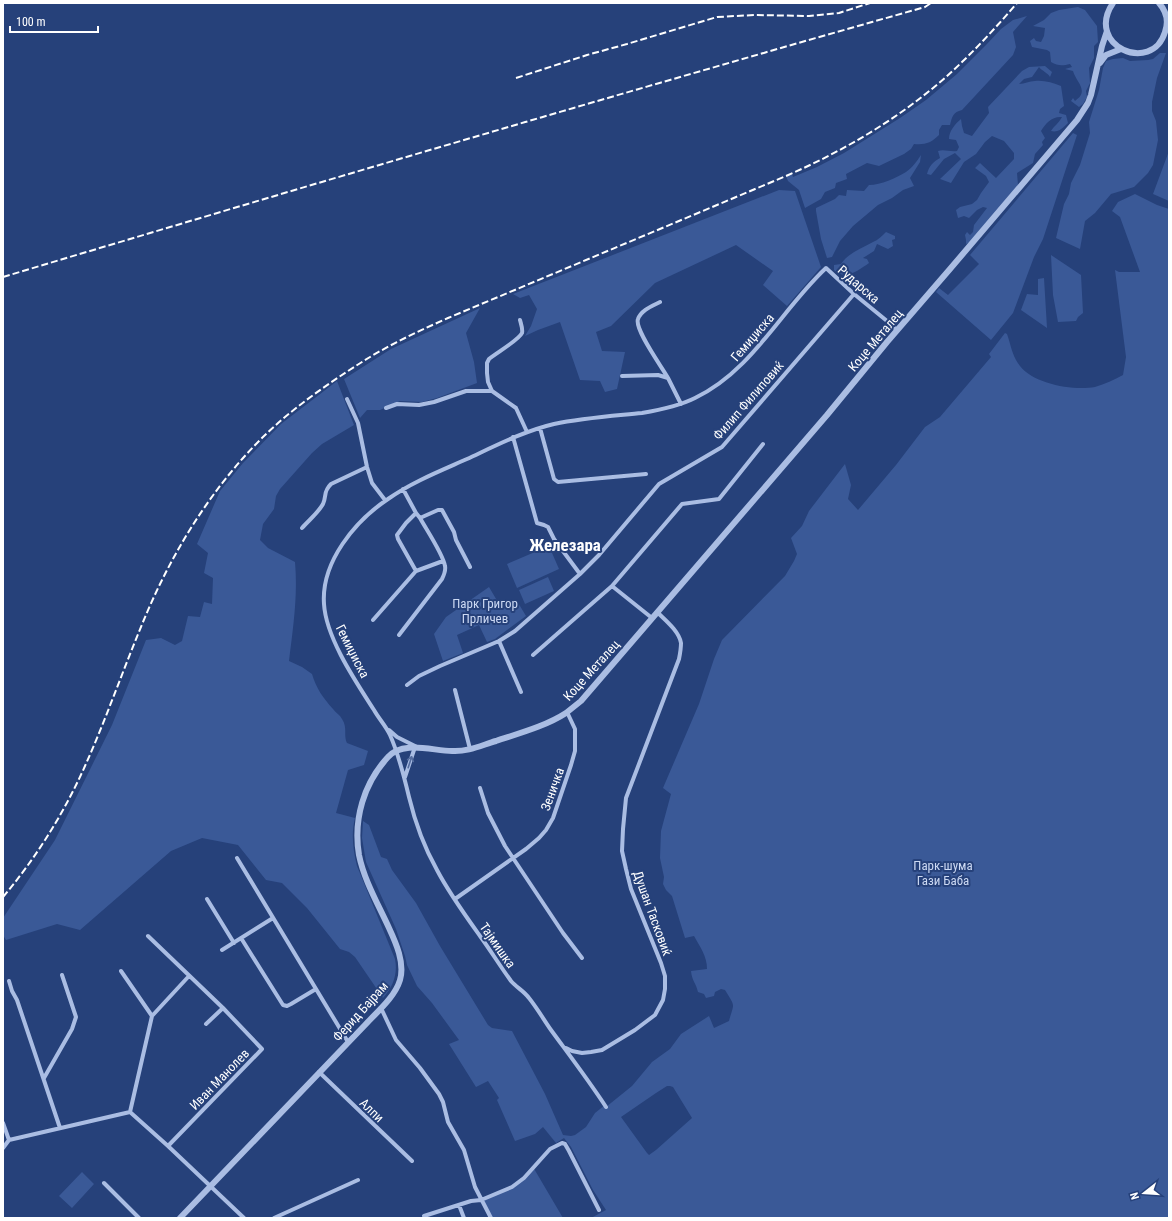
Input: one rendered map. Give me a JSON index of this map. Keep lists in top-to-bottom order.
{
  "streets": {
    "street": [
      "Рударска",
      "Гемиџиска",
      "Коце Металец",
      "Филип Филиповиќ",
      "Зеничка",
      "Душан Тасковиќ",
      "Тајмишка",
      "Ферид Бајрам",
      "Иван Манолев",
      "Алпи"
    ]
  },
  "crossings": [
    ["Рударска", "Гемиџиска"],
    ["Рударска", "Коце Металец"],
    ["Рударска", "Филип Филиповиќ"],
    ["Гемиџиска", "Коце Металец"],
    ["Гемиџиска", "Тајмишка"],
    ["Гемиџиска", "Ферид Бајрам"],
    ["Коце Металец", "Зеничка"],
    ["Коце Металец", "Душан Тасковиќ"],
    ["Коце Металец", "Тајмишка"],
    ["Коце Металец", "Ферид Бајрам"],
    ["Зеничка", "Тајмишка"],
    ["Душан Тасковиќ", "Тајмишка"],
    ["Тајмишка", "Ферид Бајрам"],
    ["Ферид Бајрам", "Алпи"]
  ],
  "districts": ["Железара"],
  "parks": ["Парк Григор Прличев", "Парк-шума Гази Баба"],
  "scale_bar": "100 m",
  "north": "left"
}
